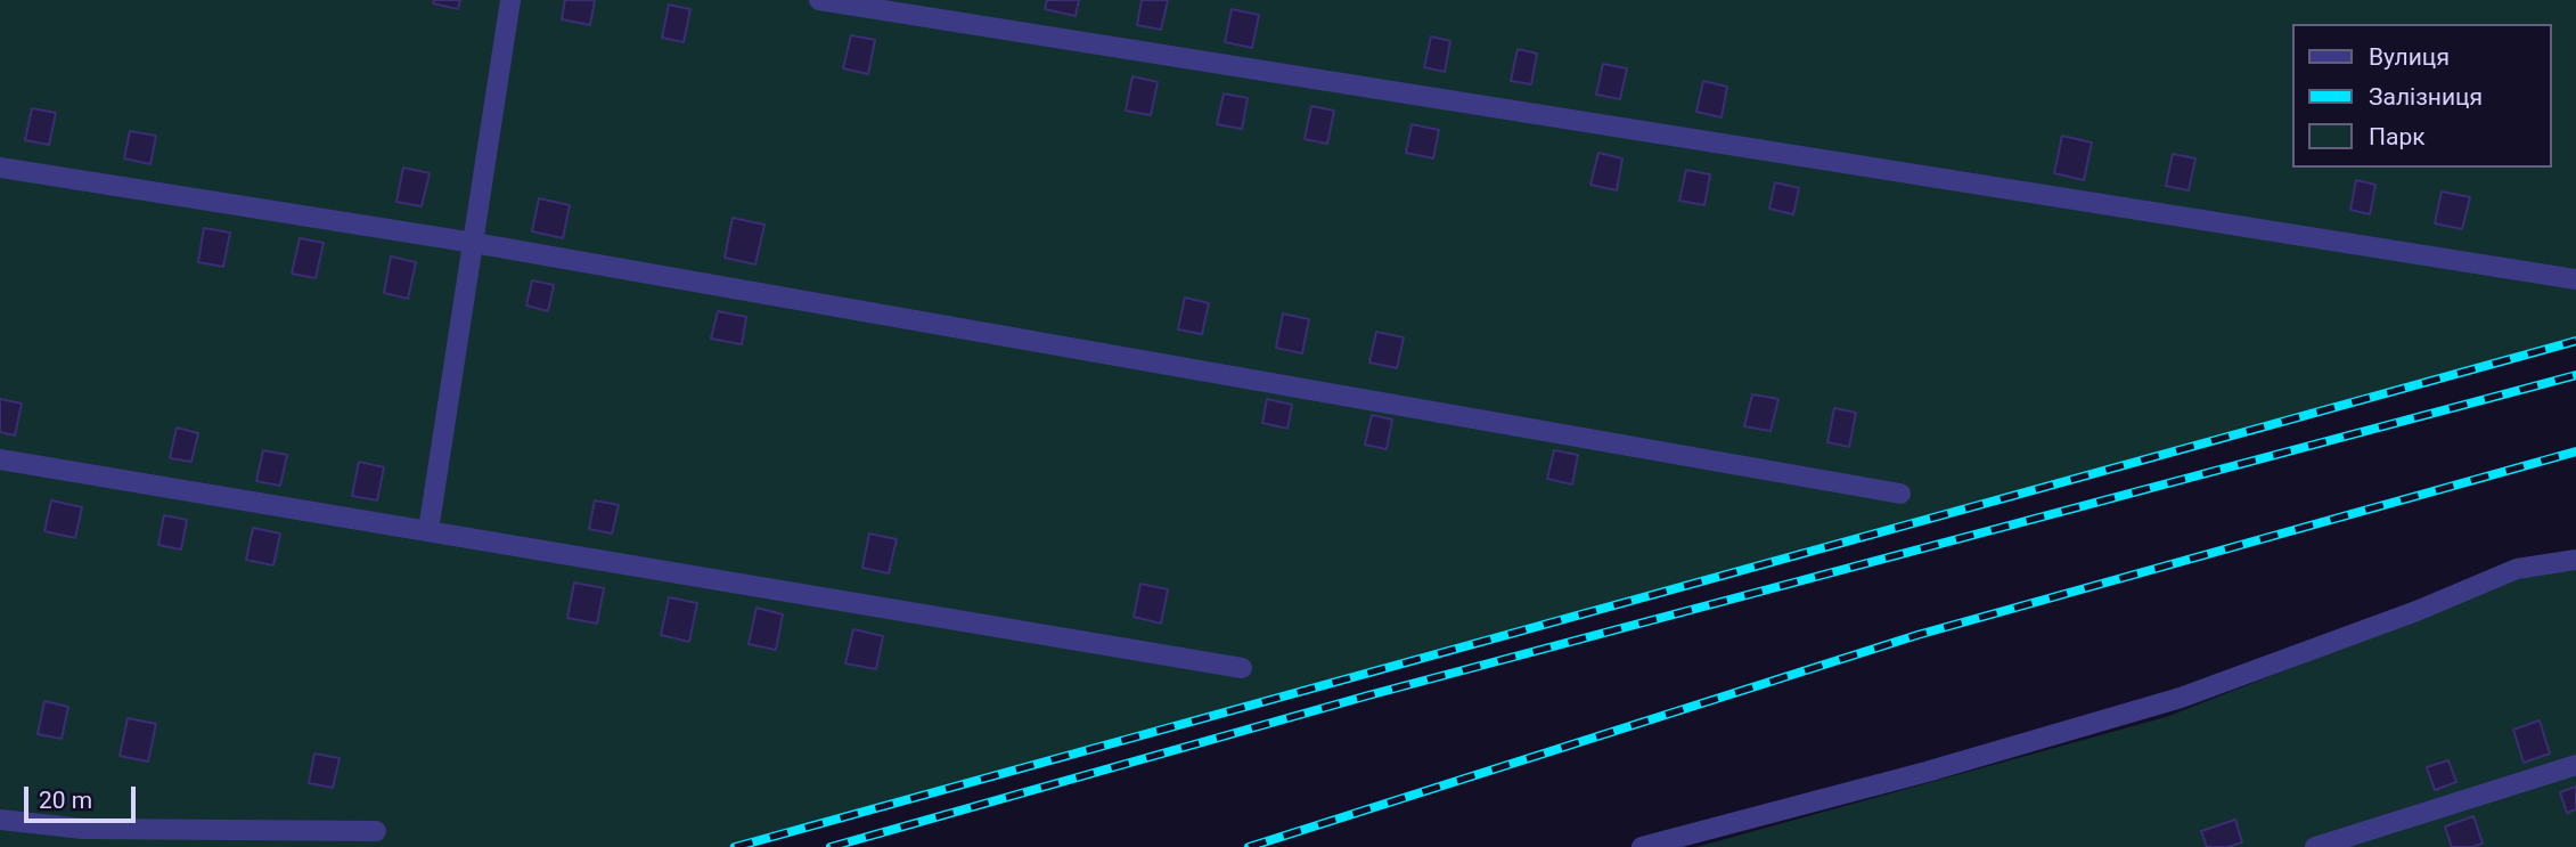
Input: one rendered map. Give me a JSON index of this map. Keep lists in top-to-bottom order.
{
  "legend": ["Вулиця", "Залізниця", "Парк"],
  "scale_bar": "20 m"
}
